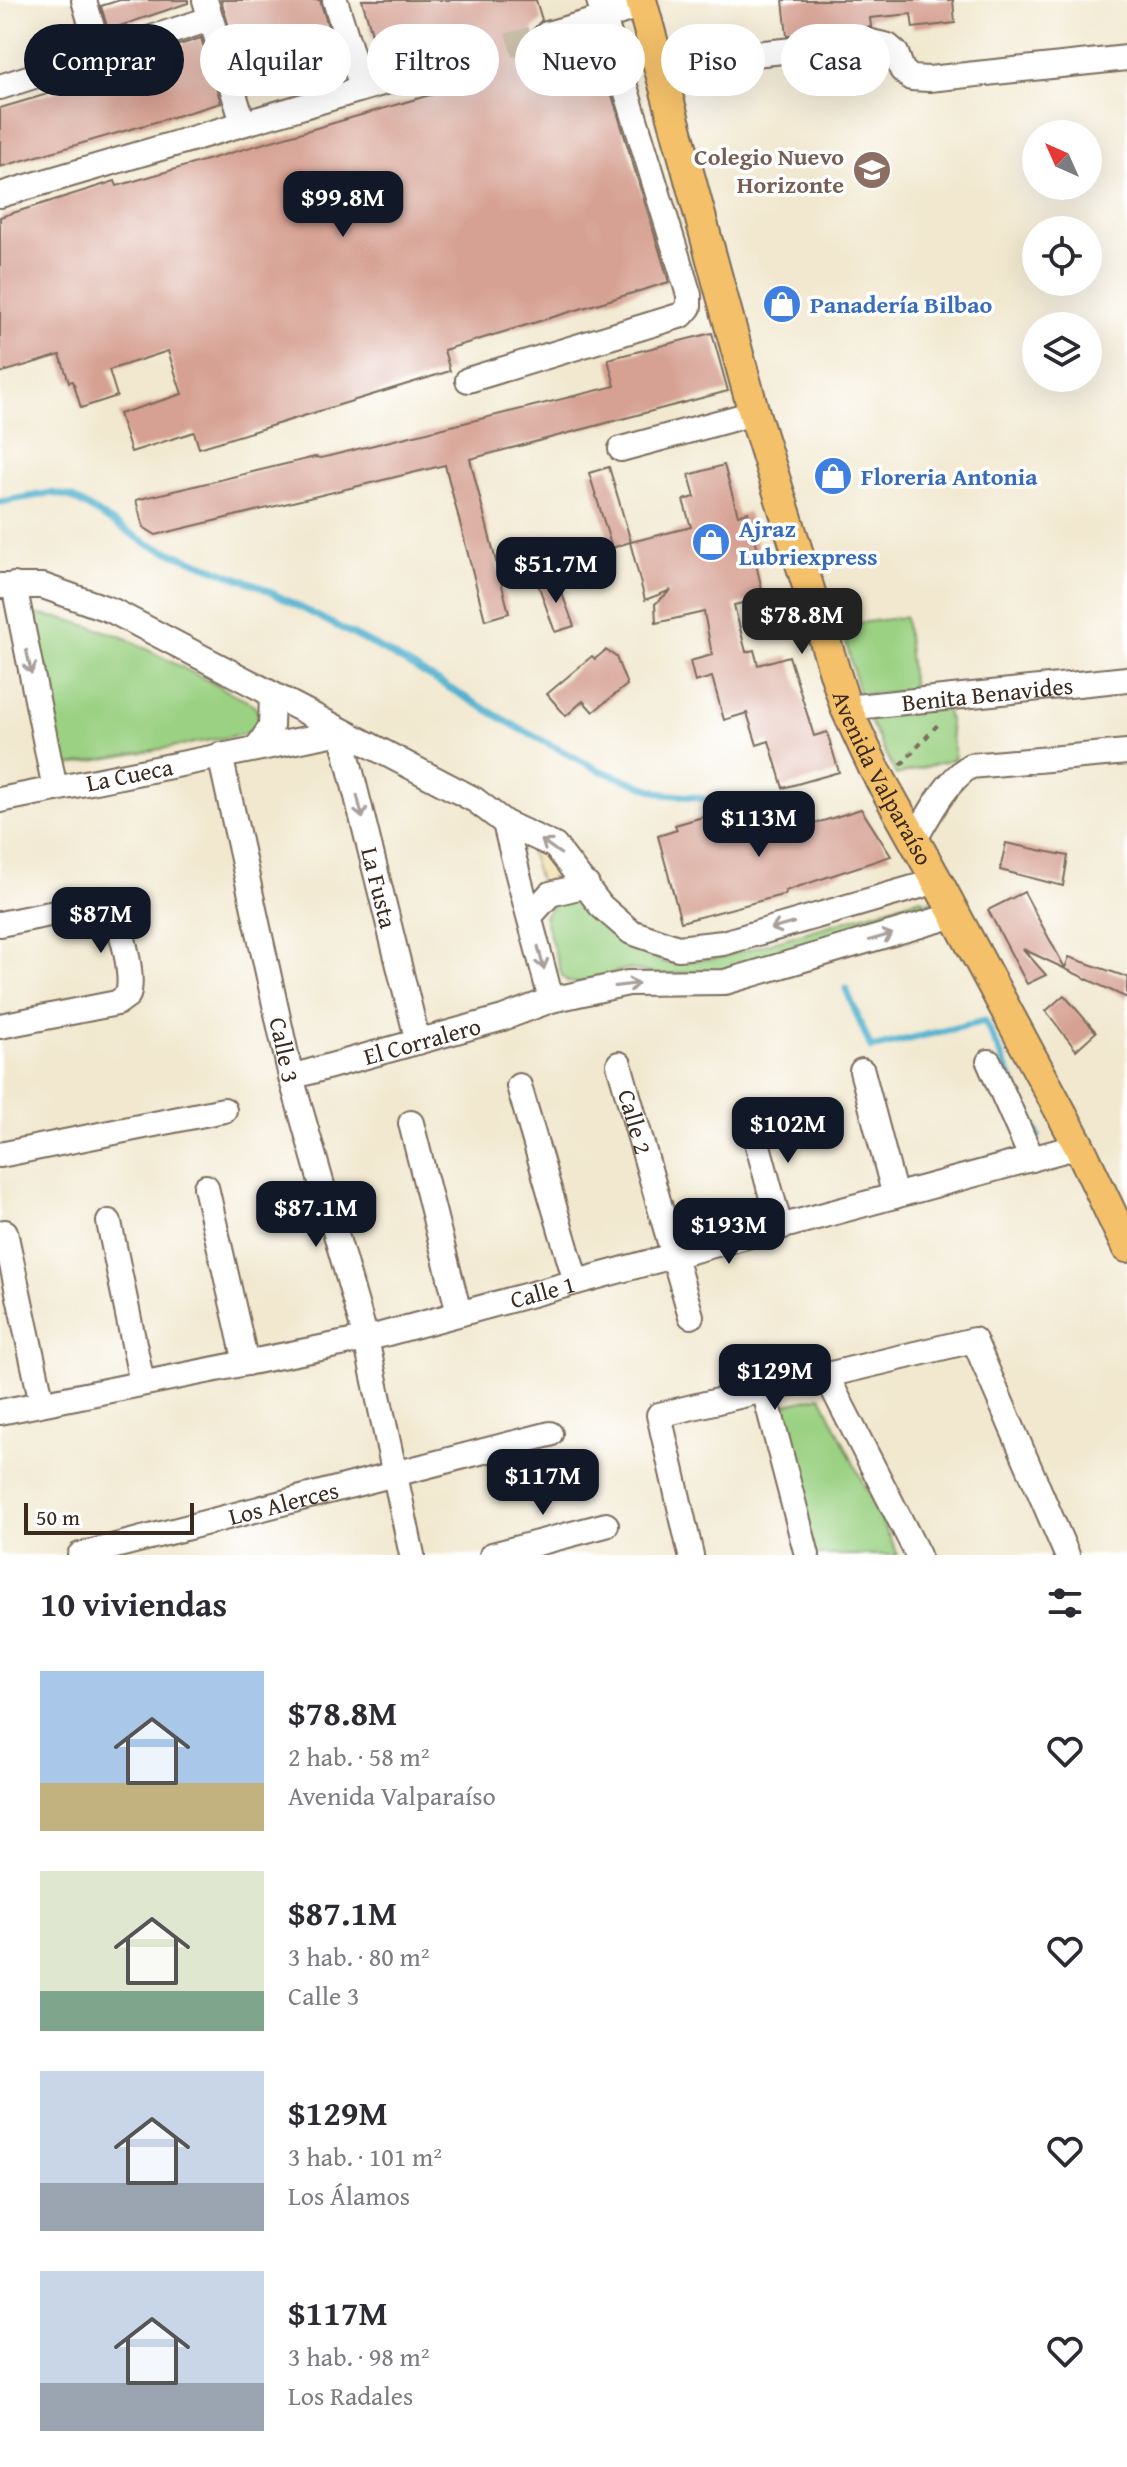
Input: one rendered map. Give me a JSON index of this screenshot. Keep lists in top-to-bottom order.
{
  "streets": {
    "main road": ["Avenida Valparaíso"],
    "street": [
      "Benita Benavides",
      "La Cueca",
      "La Fusta",
      "El Corralero",
      "Calle 3",
      "Calle 2",
      "Calle 1",
      "Los Alerces"
    ]
  },
  "crossings": [
    ["Benita Benavides", "Avenida Valparaíso"],
    ["La Cueca", "La Fusta"],
    ["La Cueca", "Calle 3"],
    ["Avenida Valparaíso", "El Corralero"],
    ["Avenida Valparaíso", "Calle 1"],
    ["La Fusta", "El Corralero"],
    ["El Corralero", "Calle 3"],
    ["Calle 3", "Calle 1"],
    ["Calle 3", "Los Alerces"],
    ["Calle 2", "Calle 1"]
  ],
  "one_way": ["El Corralero"],
  "places": {
    "school or university": ["Colegio Nuevo Horizonte"],
    "shop": ["Panadería Bilbao", "Floreria Antonia", "Ajraz Lubriexpress"]
  },
  "scale_bar": "50 m",
  "north": "top left",
  "page": {
    "chip": [
      "Comprar",
      "Alquilar",
      "Filtros",
      "Nuevo",
      "Piso",
      "Casa"
    ],
    "price": [
      "$99.8M",
      "$51.7M",
      "$78.8M",
      "$113M",
      "$87M",
      "$102M",
      "$87.1M",
      "$193M",
      "$129M",
      "$117M"
    ],
    "scale": "50 m",
    "heading": "10 viviendas",
    "list": [
      {
        "name": "$78.8M",
        "note": "2 hab. · 58 m² · Avenida Valparaíso"
      },
      {
        "name": "$87.1M",
        "note": "3 hab. · 80 m² · Calle 3"
      },
      {
        "name": "$129M",
        "note": "3 hab. · 101 m² · Los Álamos"
      },
      {
        "name": "$117M",
        "note": "3 hab. · 98 m² · Los Radales"
      }
    ]
  }
}
